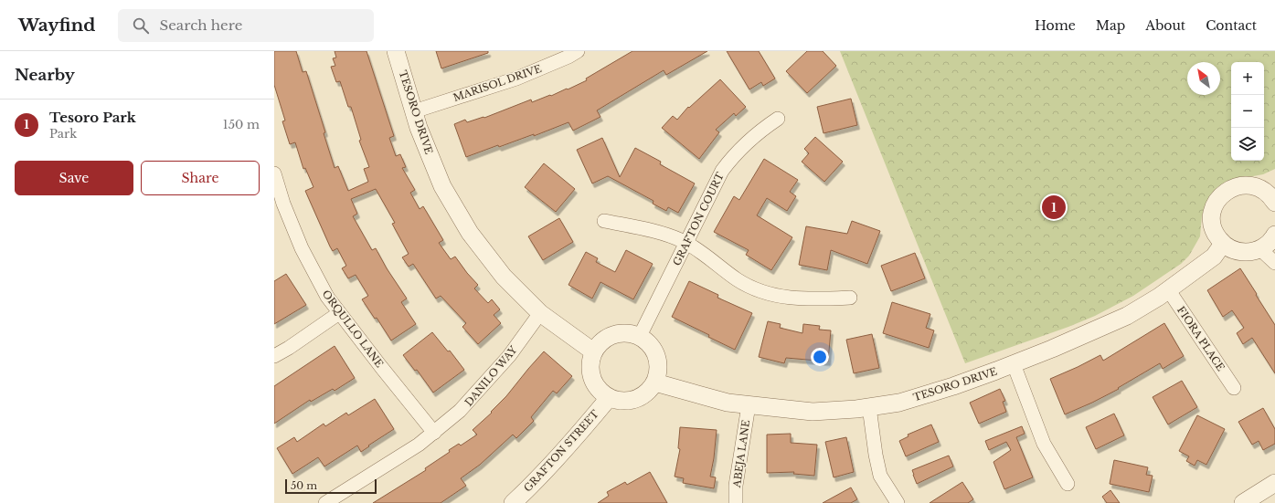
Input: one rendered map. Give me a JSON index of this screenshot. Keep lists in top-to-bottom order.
{
  "streets": {
    "street": [
      "MARISOL DRIVE",
      "TESORO DRIVE",
      "GRAFTON COURT",
      "ORQULLO LANE",
      "FIORA PLACE",
      "DANILO WAY",
      "GRAFTON STREET",
      "ABEJA LANE"
    ]
  },
  "crossings": [
    ["MARISOL DRIVE", "TESORO DRIVE"],
    ["TESORO DRIVE", "GRAFTON COURT"],
    ["TESORO DRIVE", "FIORA PLACE"],
    ["TESORO DRIVE", "DANILO WAY"],
    ["TESORO DRIVE", "GRAFTON STREET"],
    ["TESORO DRIVE", "ABEJA LANE"],
    ["GRAFTON COURT", "GRAFTON STREET"],
    ["ORQULLO LANE", "DANILO WAY"]
  ],
  "scale_bar": "50 m",
  "north": "top left",
  "page": {
    "header": "Wayfind",
    "search": "Search here",
    "nav": [
      "Home",
      "Map",
      "About",
      "Contact"
    ],
    "heading": "Nearby",
    "map_buttons": ["+", "−"],
    "list": [
      {
        "mark": "1",
        "name": "Tesoro Park",
        "note": "Park",
        "value": "150 m"
      }
    ],
    "buttons": ["Save", "Share"],
    "pins": "1",
    "scale": "50 m"
  }
}
